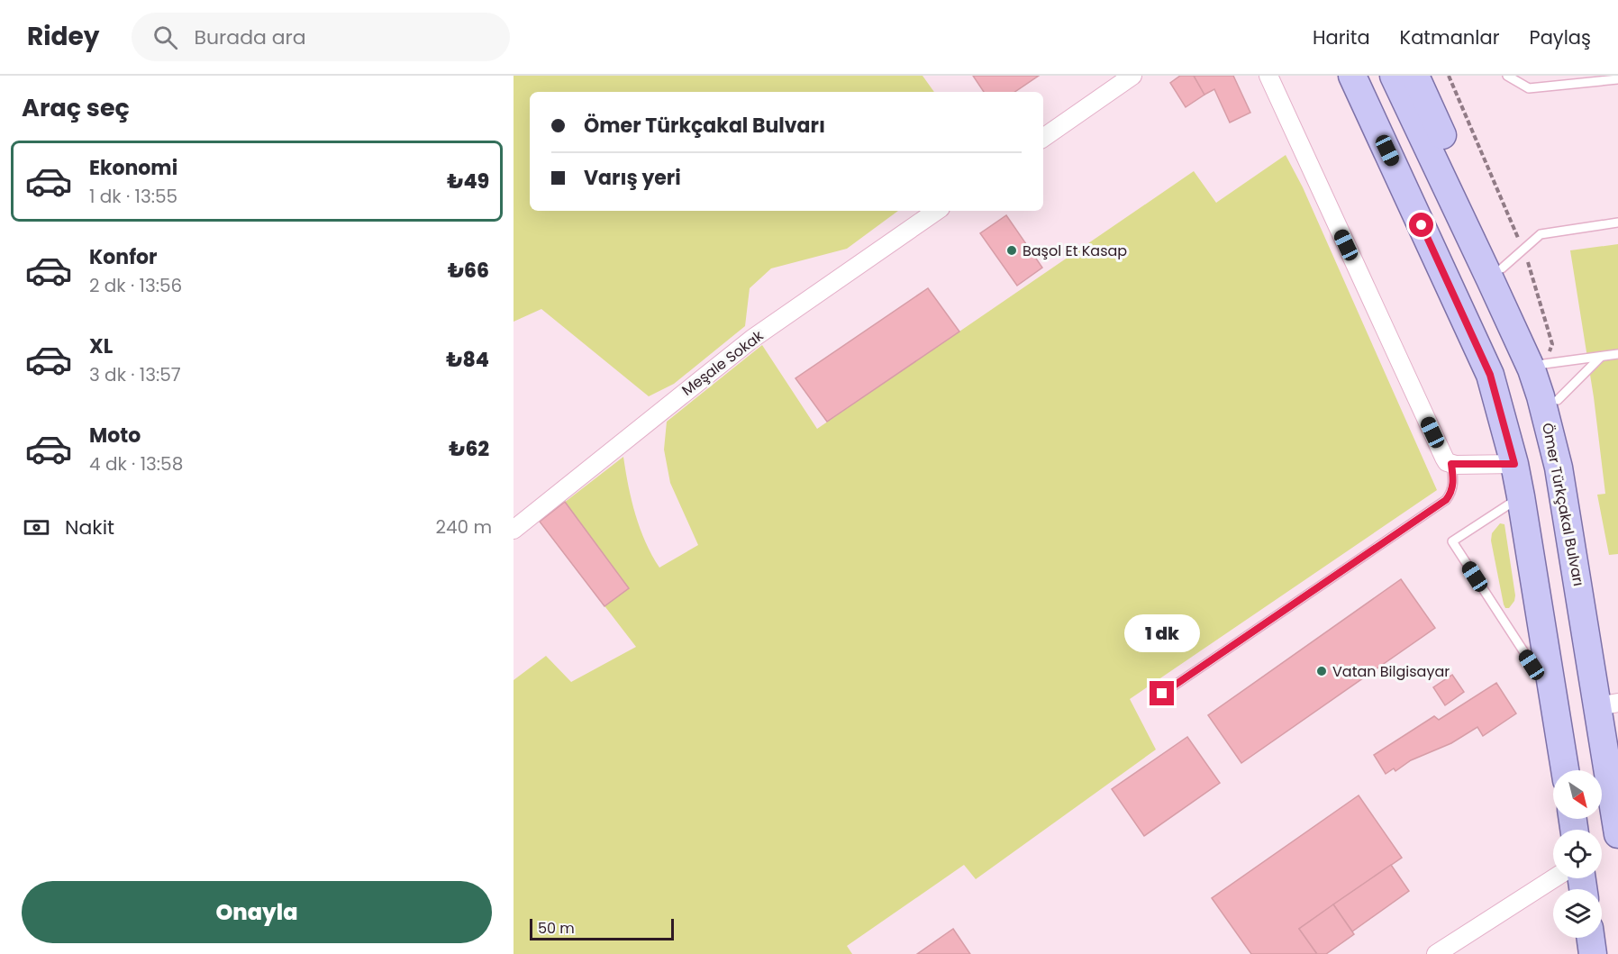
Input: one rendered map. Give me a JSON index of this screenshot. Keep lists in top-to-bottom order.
{
  "streets": {
    "main road": ["Ömer Türkçakal Bulvarı"],
    "street": ["Meşale Sokak"]
  },
  "places": ["Başol Et Kasap", "Vatan Bilgisayar"],
  "scale_bar": "50 m",
  "north": "bottom right",
  "page": {
    "header": "Ridey",
    "search": "Burada ara",
    "nav": ["Harita", "Katmanlar", "Paylaş"],
    "heading": "Araç seç",
    "banner": ["Ömer Türkçakal Bulvarı", "Varış yeri"],
    "list": [
      {
        "name": "Ekonomi",
        "note": "1 dk · 13:55",
        "value": "₺49"
      },
      {
        "name": "Konfor",
        "note": "2 dk · 13:56",
        "value": "₺66"
      },
      {
        "name": "XL",
        "note": "3 dk · 13:57",
        "value": "₺84"
      },
      {
        "name": "Moto",
        "note": "4 dk · 13:58",
        "value": "₺62"
      }
    ],
    "pay": ["Nakit", "240 m"],
    "bubble": "1 dk",
    "buttons": "Onayla",
    "scale": "50 m"
  }
}
